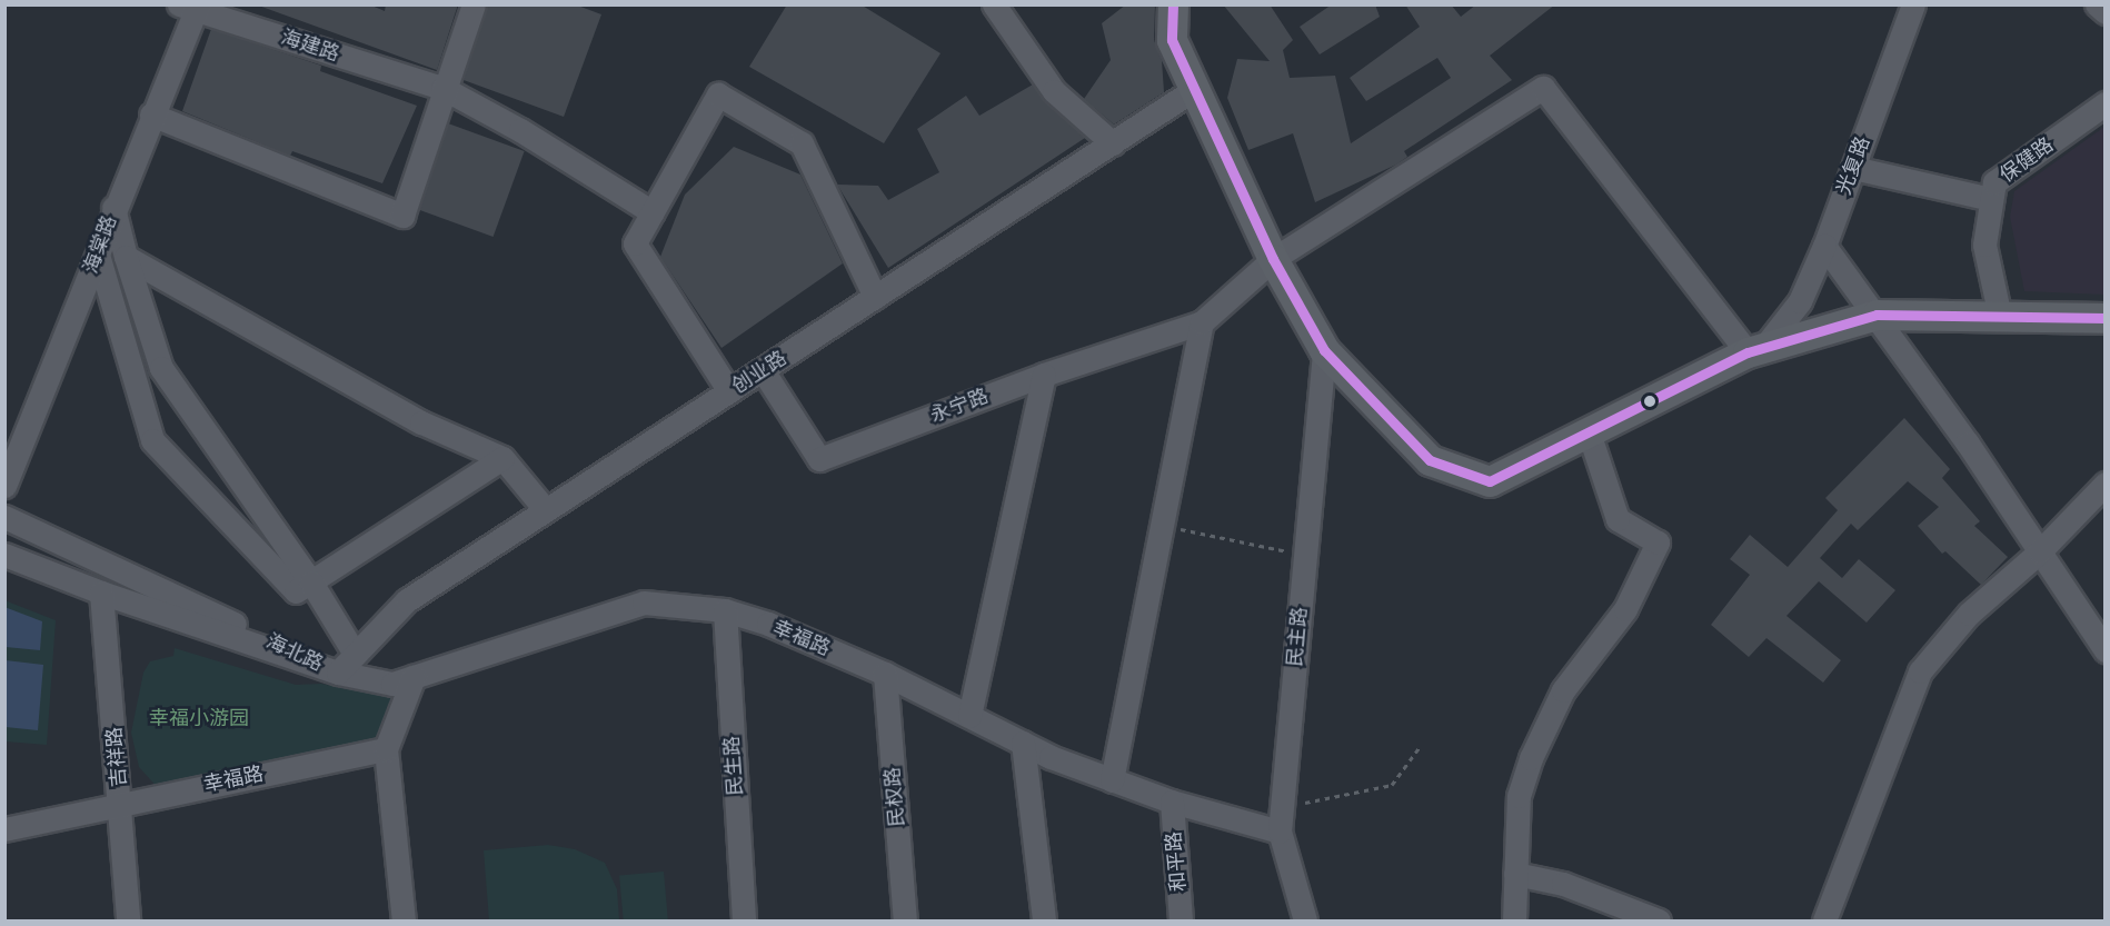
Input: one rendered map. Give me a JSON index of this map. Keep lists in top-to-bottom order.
{
  "streets": {
    "street": [
      "海建路",
      "保健路",
      "光复路",
      "海棠路",
      "创业路",
      "永宁路",
      "民主路",
      "幸福路",
      "海北路",
      "吉祥路",
      "民生路",
      "民权路",
      "和平路"
    ]
  },
  "crossings": [
    ["海建路", "海棠路"],
    ["创业路", "永宁路"],
    ["创业路", "海北路"],
    ["民主路", "幸福路"],
    ["幸福路", "吉祥路"],
    ["幸福路", "民生路"],
    ["幸福路", "民权路"],
    ["幸福路", "和平路"],
    ["海北路", "吉祥路"]
  ],
  "parks": ["幸福小游园"]
}
